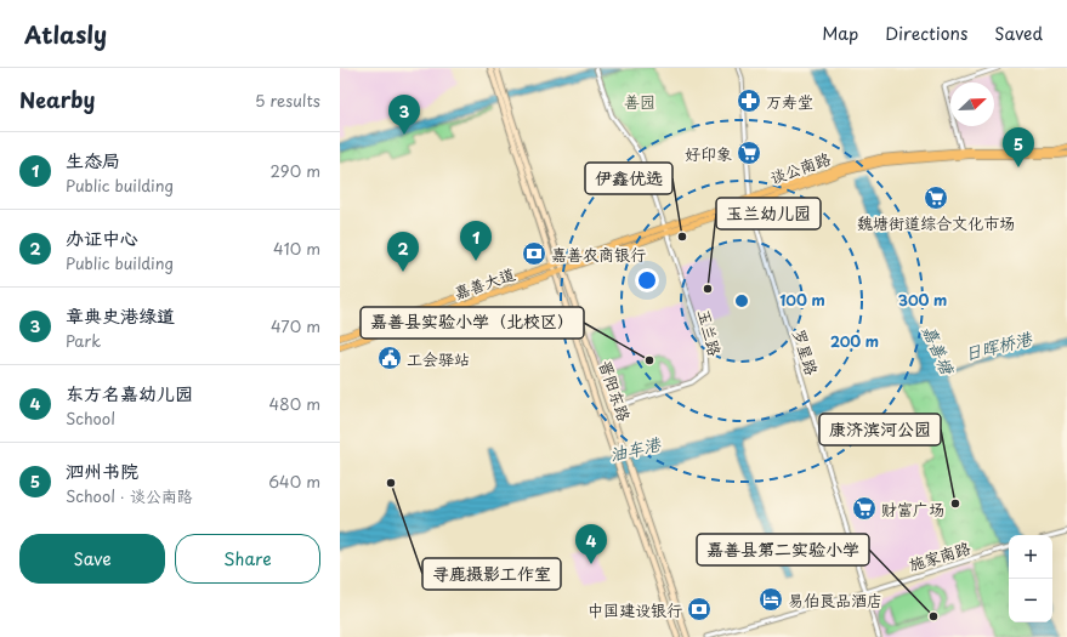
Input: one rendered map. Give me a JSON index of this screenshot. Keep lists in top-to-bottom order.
{
  "streets": {
    "main road": ["谈公南路", "嘉善大道", "晋阳东路"],
    "street": ["玉兰路", "罗星路", "施家南路"]
  },
  "crossings": [
    ["谈公南路", "嘉善大道"],
    ["谈公南路", "玉兰路"],
    ["谈公南路", "罗星路"],
    ["谈公南路", "晋阳东路"],
    ["嘉善大道", "晋阳东路"],
    ["玉兰路", "晋阳东路"],
    ["罗星路", "施家南路"]
  ],
  "water": ["日晖桥港", "嘉善塘", "油车港"],
  "parks": ["善园"],
  "places": {
    "pharmacy": ["万寿堂"],
    "supermarket": ["好印象", "魏塘街道综合文化市场", "财富广场"],
    "other": [
      "伊鑫优选",
      "玉兰幼儿园",
      "嘉善县实验小学（北校区）",
      "寻鹿摄影工作室",
      "康济滨河公园",
      "嘉善县第二实验小学"
    ],
    "bank": ["嘉善农商银行", "中国建设银行"],
    "public building": ["工会驿站"],
    "hotel": ["易伯良品酒店"]
  },
  "north": "top right",
  "page": {
    "header": "Atlasly",
    "nav": ["Map", "Directions", "Saved"],
    "heading": ["Nearby", "5 results"],
    "pins": [
      "3",
      "5",
      "1",
      "2",
      "4"
    ],
    "list": [
      {
        "mark": "1",
        "name": "生态局",
        "note": "Public building",
        "value": "290 m"
      },
      {
        "mark": "2",
        "name": "办证中心",
        "note": "Public building",
        "value": "410 m"
      },
      {
        "mark": "3",
        "name": "章典史港绿道",
        "note": "Park",
        "value": "470 m"
      },
      {
        "mark": "4",
        "name": "东方名嘉幼儿园",
        "note": "School",
        "value": "480 m"
      },
      {
        "mark": "5",
        "name": "泗州书院",
        "note": "School · 谈公南路",
        "value": "640 m"
      }
    ],
    "buttons": ["Save", "Share"],
    "map_buttons": ["+", "−"]
  },
  "rings": ["100 m", "300 m", "200 m"]
}
